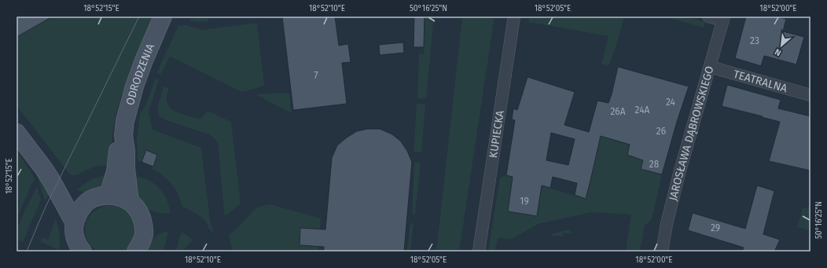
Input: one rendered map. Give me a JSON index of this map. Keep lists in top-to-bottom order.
{
  "streets": {
    "street": [
      "ODRODZENIA",
      "TEATRALNA",
      "KUPIECKA",
      "JAROSŁAWA DĄBROWSKIEGO"
    ]
  },
  "crossings": [
    ["TEATRALNA", "JAROSŁAWA DĄBROWSKIEGO"]
  ],
  "house_numbers": [
    "23",
    "7",
    "24",
    "24A",
    "26A",
    "26",
    "28",
    "19",
    "29"
  ],
  "north": "bottom left",
  "coordinates": [
    "18°52'15\"E",
    "18°52'10\"E",
    "50°16'25\"N",
    "18°52'05\"E",
    "18°52'00\"E"
  ]
}
